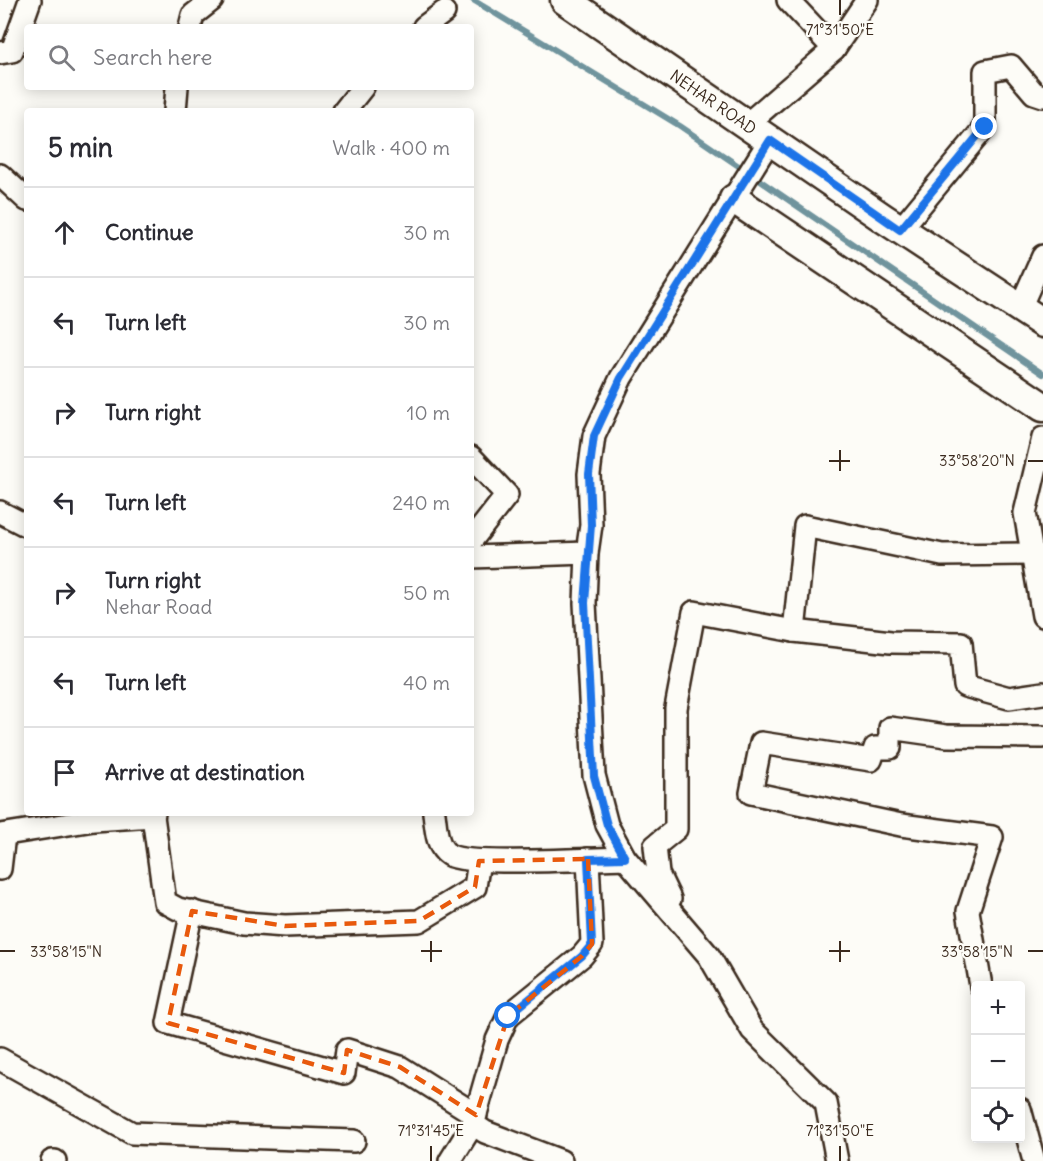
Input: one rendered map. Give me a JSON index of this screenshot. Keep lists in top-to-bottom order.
{
  "streets": {
    "main road": ["NEHAR ROAD"]
  },
  "page": {
    "search": "Search here",
    "heading": ["5 min", "Walk · 400 m"],
    "list": [
      ["Continue", "30 m"],
      ["Turn left", "30 m"],
      ["Turn right", "10 m"],
      ["Turn left", "240 m"],
      ["Turn right", "Nehar Road", "50 m"],
      ["Turn left", "40 m"],
      "Arrive at destination"
    ],
    "map_buttons": ["+", "−"]
  },
  "coordinates": [
    "71°31'50\"E",
    "33°58'20\"N",
    "33°58'15\"N",
    "71°31'45\"E"
  ]
}
